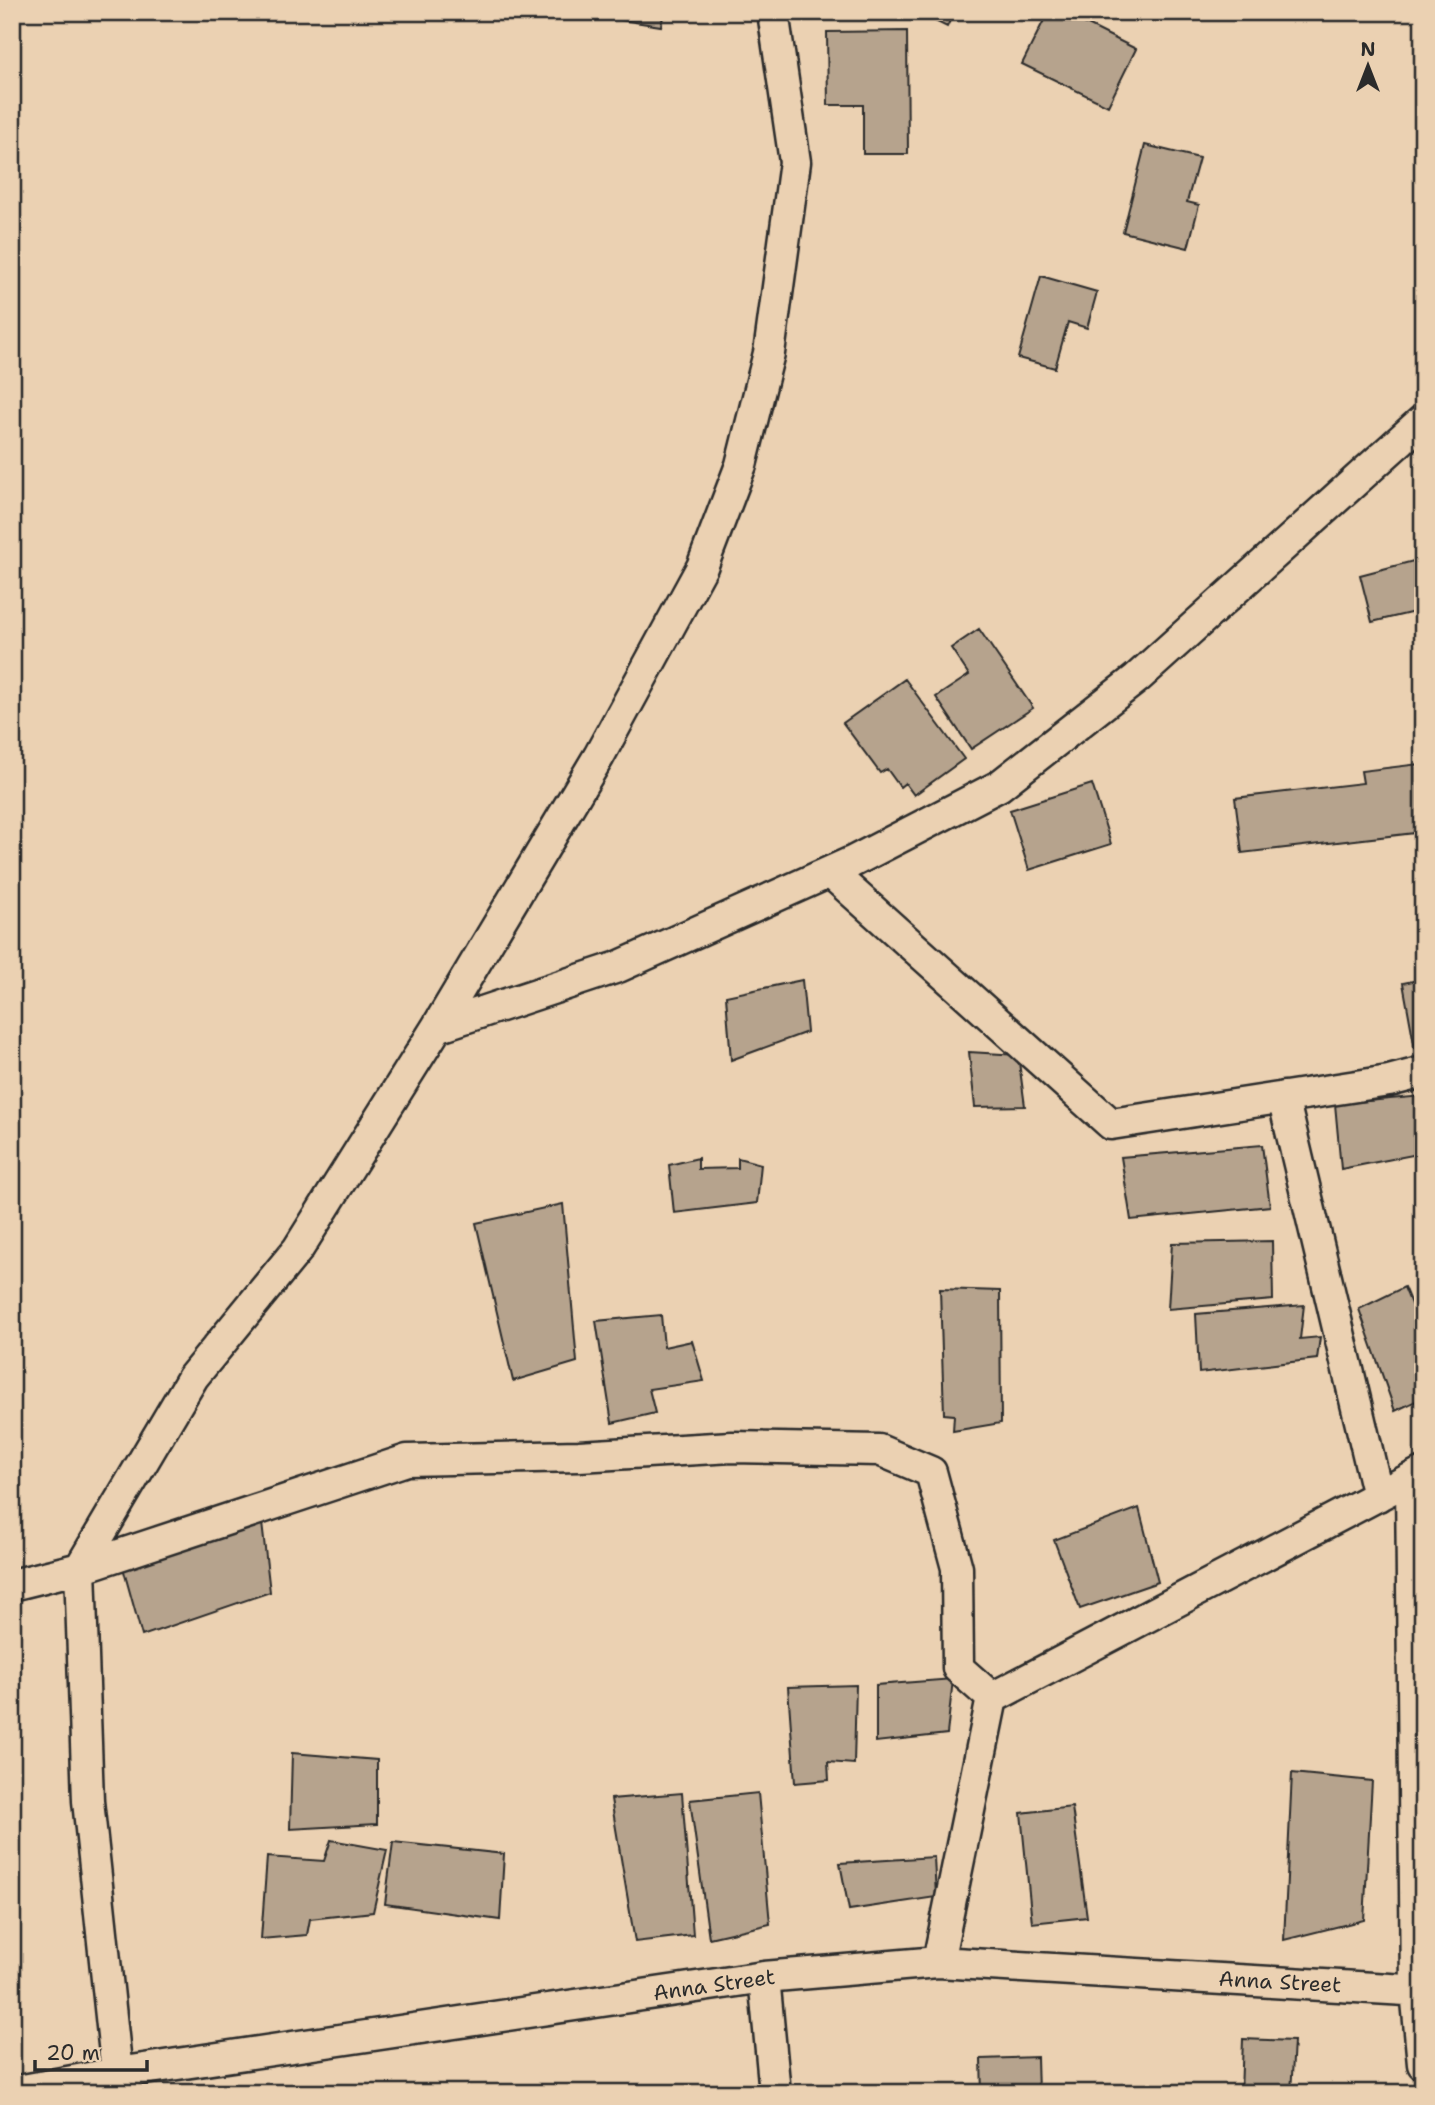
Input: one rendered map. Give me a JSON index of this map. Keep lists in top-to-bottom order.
{
  "streets": {
    "street": ["Anna Street"]
  },
  "scale_bar": "20 m",
  "north": "top"
}
